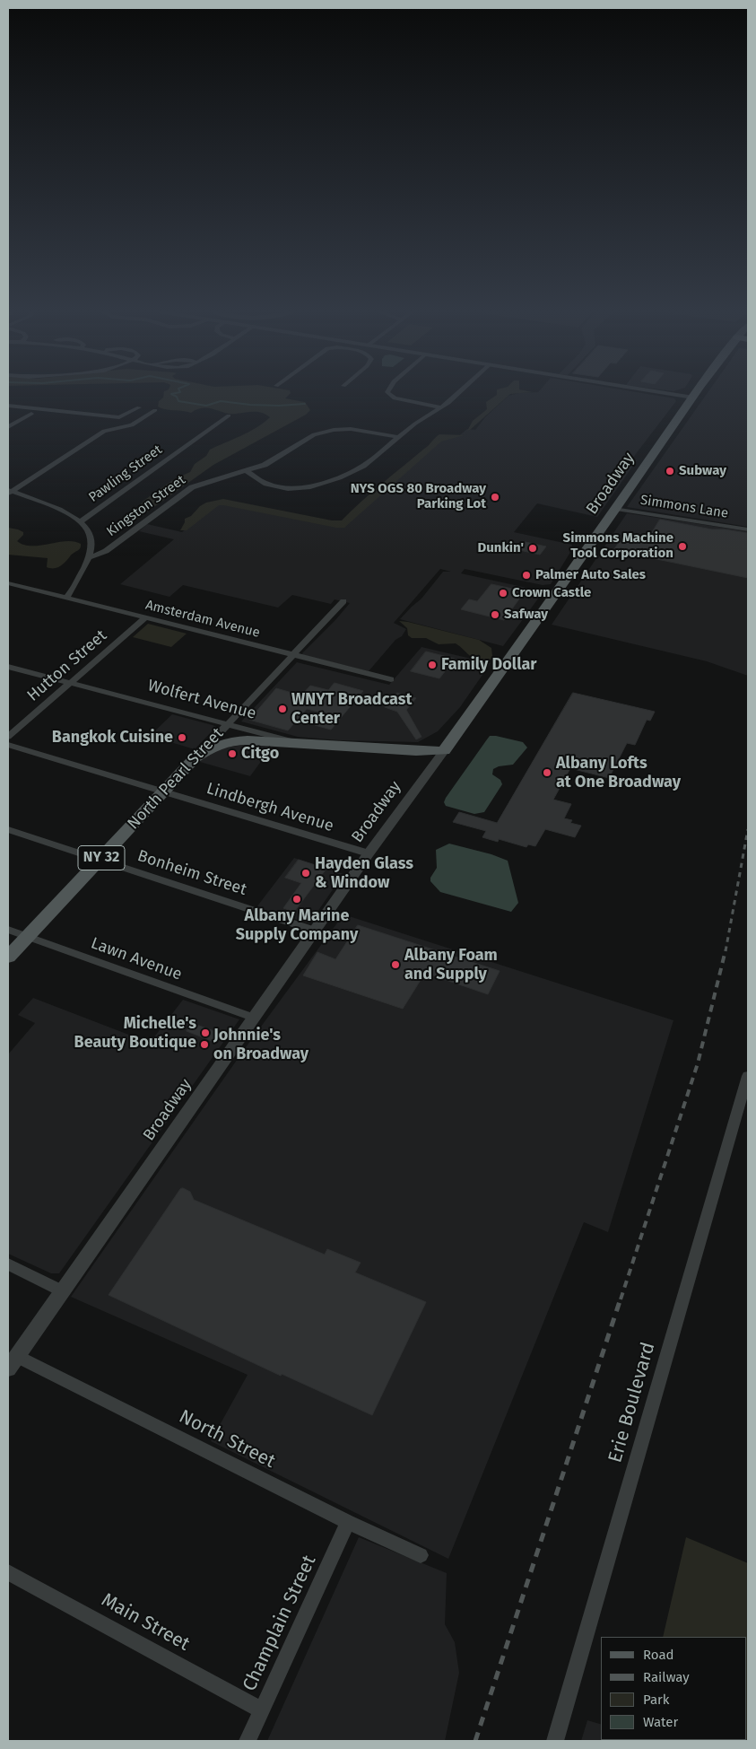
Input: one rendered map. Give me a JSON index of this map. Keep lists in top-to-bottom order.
{
  "streets": {
    "main road": [
      "Broadway",
      "Wolfert Avenue",
      "North Pearl Street",
      "NY 32"
    ],
    "street": [
      "Pawling Street",
      "Kingston Street",
      "Simmons Lane",
      "Amsterdam Avenue",
      "Hutton Street",
      "Lindbergh Avenue",
      "Bonheim Street",
      "Lawn Avenue",
      "Erie Boulevard",
      "North Street",
      "Main Street",
      "Champlain Street"
    ]
  },
  "crossings": [
    ["Broadway", "Simmons Lane"],
    ["Broadway", "Wolfert Avenue"],
    ["Broadway", "Lindbergh Avenue"],
    ["Broadway", "Bonheim Street"],
    ["Broadway", "Lawn Avenue"],
    ["Broadway", "North Street"],
    ["Amsterdam Avenue", "Hutton Street"],
    ["Amsterdam Avenue", "North Pearl Street"],
    ["Hutton Street", "Wolfert Avenue"],
    ["Wolfert Avenue", "North Pearl Street"],
    ["Wolfert Avenue", "NY 32"],
    ["North Pearl Street", "Lindbergh Avenue"],
    ["North Pearl Street", "NY 32"],
    ["North Pearl Street", "Bonheim Street"],
    ["North Pearl Street", "Lawn Avenue"],
    ["North Street", "Champlain Street"],
    ["Main Street", "Champlain Street"]
  ],
  "places": [
    "Subway",
    "NYS OGS 80 Broadway Parking Lot",
    "Simmons Machine Tool Corporation",
    "Dunkin'",
    "Palmer Auto Sales",
    "Crown Castle",
    "Safway",
    "Family Dollar",
    "WNYT Broadcast Center",
    "Bangkok Cuisine",
    "Citgo",
    "Albany Lofts at One Broadway",
    "Hayden Glass & Window",
    "Albany Marine Supply Company",
    "Albany Foam and Supply",
    "Michelle's Beauty Boutique",
    "Johnnie's on Broadway"
  ],
  "legend": [
    "Road",
    "Railway",
    "Park",
    "Water"
  ]
}
